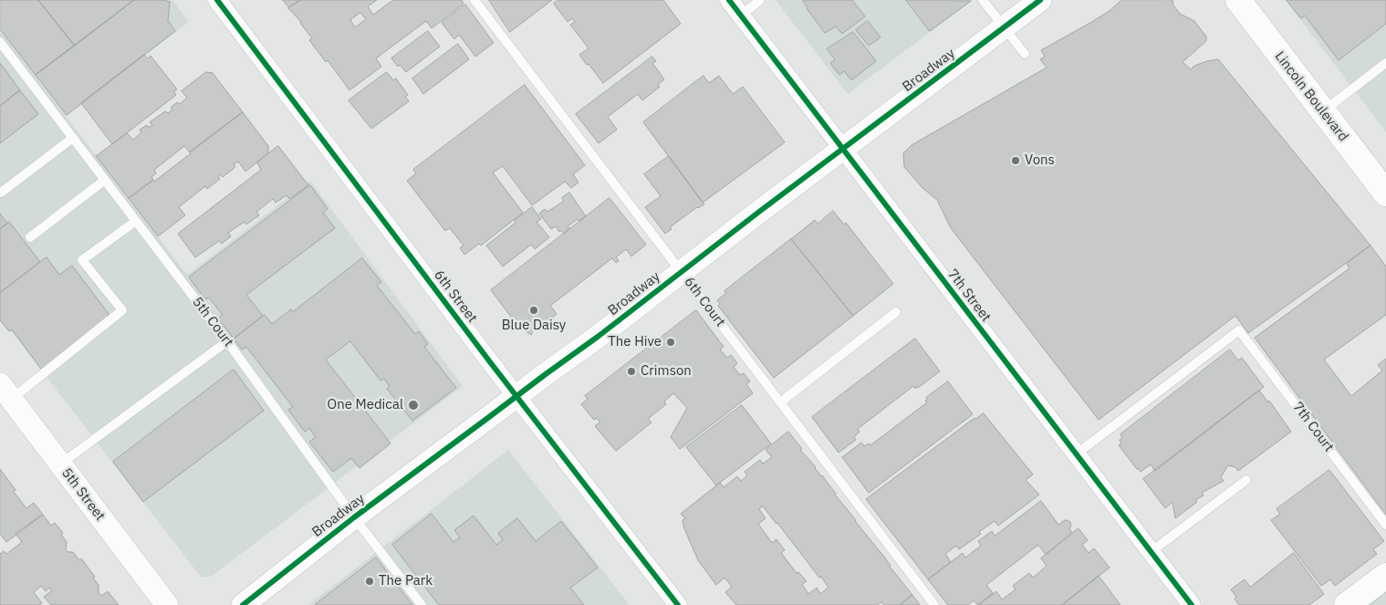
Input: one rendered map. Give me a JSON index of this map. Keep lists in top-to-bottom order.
{
  "streets": {
    "main road": ["Lincoln Boulevard"],
    "street": [
      "Broadway",
      "7th Street",
      "6th Street",
      "5th Street"
    ],
    "lane": ["6th Court", "5th Court", "7th Court"]
  },
  "crossings": [
    ["Broadway", "7th Street"],
    ["Broadway", "6th Street"],
    ["Broadway", "6th Court"],
    ["Broadway", "5th Court"],
    ["7th Street", "7th Court"]
  ],
  "places": [
    "Vons",
    "Blue Daisy",
    "The Hive",
    "Crimson",
    "One Medical",
    "The Park"
  ]
}
